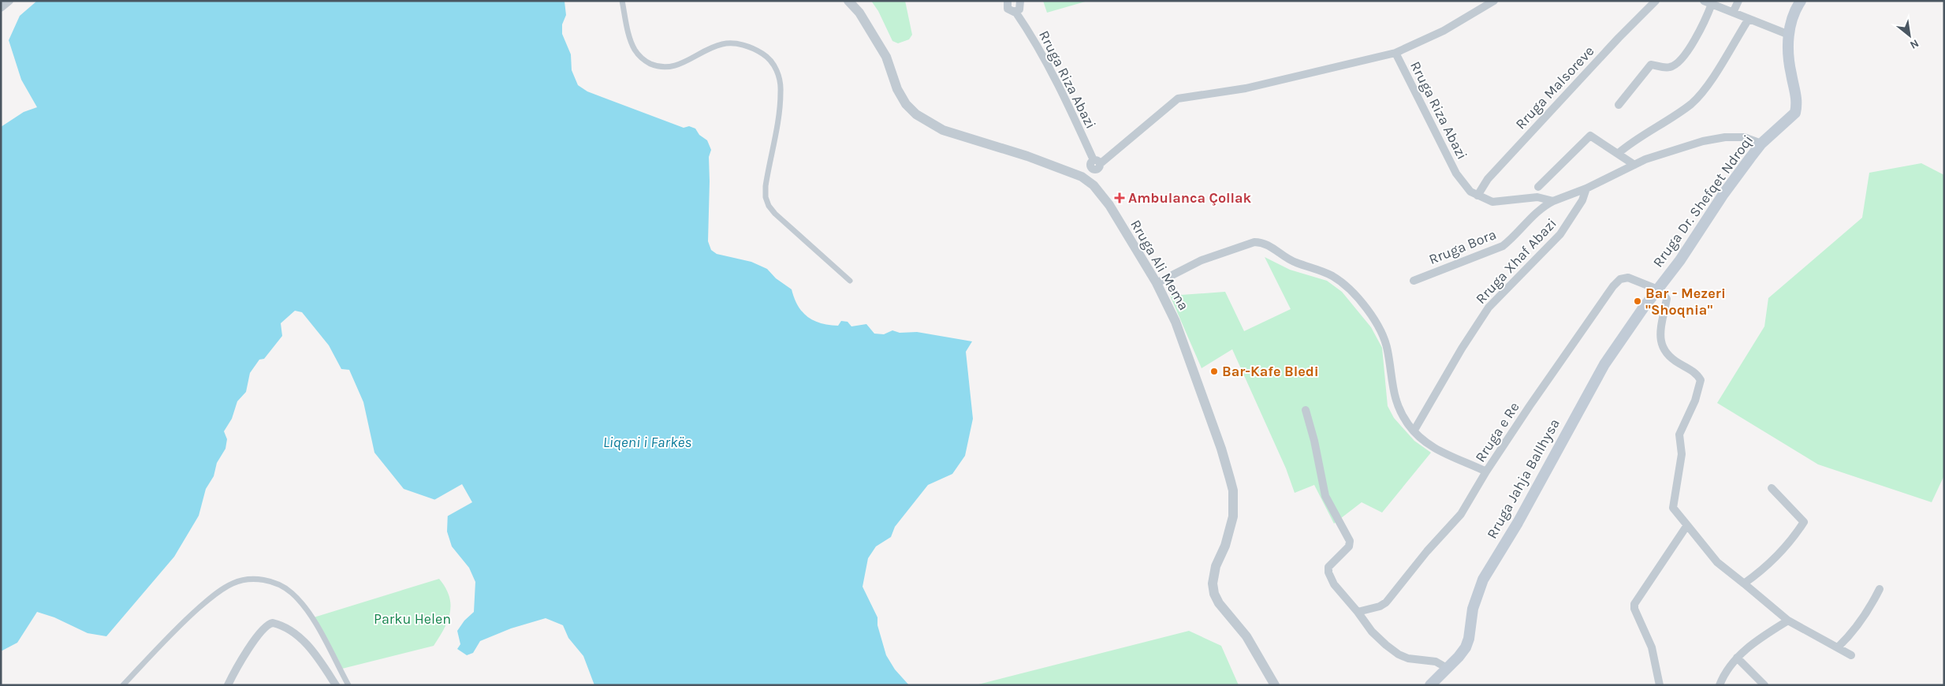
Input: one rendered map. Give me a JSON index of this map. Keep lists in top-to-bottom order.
{
  "streets": {
    "main road": ["Rruga Dr. Shefqet Ndroqi", "Rruga Jahja Ballhysa"],
    "street": [
      "Rruga Riza Abazi",
      "Rruga Malsoreve",
      "Rruga Bora",
      "Rruga Xhaf Abazi",
      "Rruga Ali Mema",
      "Rruga e Re"
    ]
  },
  "crossings": [
    ["Rruga Riza Abazi", "Rruga Malsoreve"],
    ["Rruga Riza Abazi", "Rruga Bora"],
    ["Rruga Dr. Shefqet Ndroqi", "Rruga e Re"],
    ["Rruga Dr. Shefqet Ndroqi", "Rruga Jahja Ballhysa"],
    ["Rruga e Re", "Rruga Jahja Ballhysa"]
  ],
  "water": ["Liqeni i Farkës"],
  "parks": ["Parku Helen"],
  "places": {
    "health": ["Ambulanca Çollak"],
    "other": ["Bar - Mezeri \"Shoqnia\"", "Bar-Kafe Bledi"]
  },
  "north": "bottom right"
}
